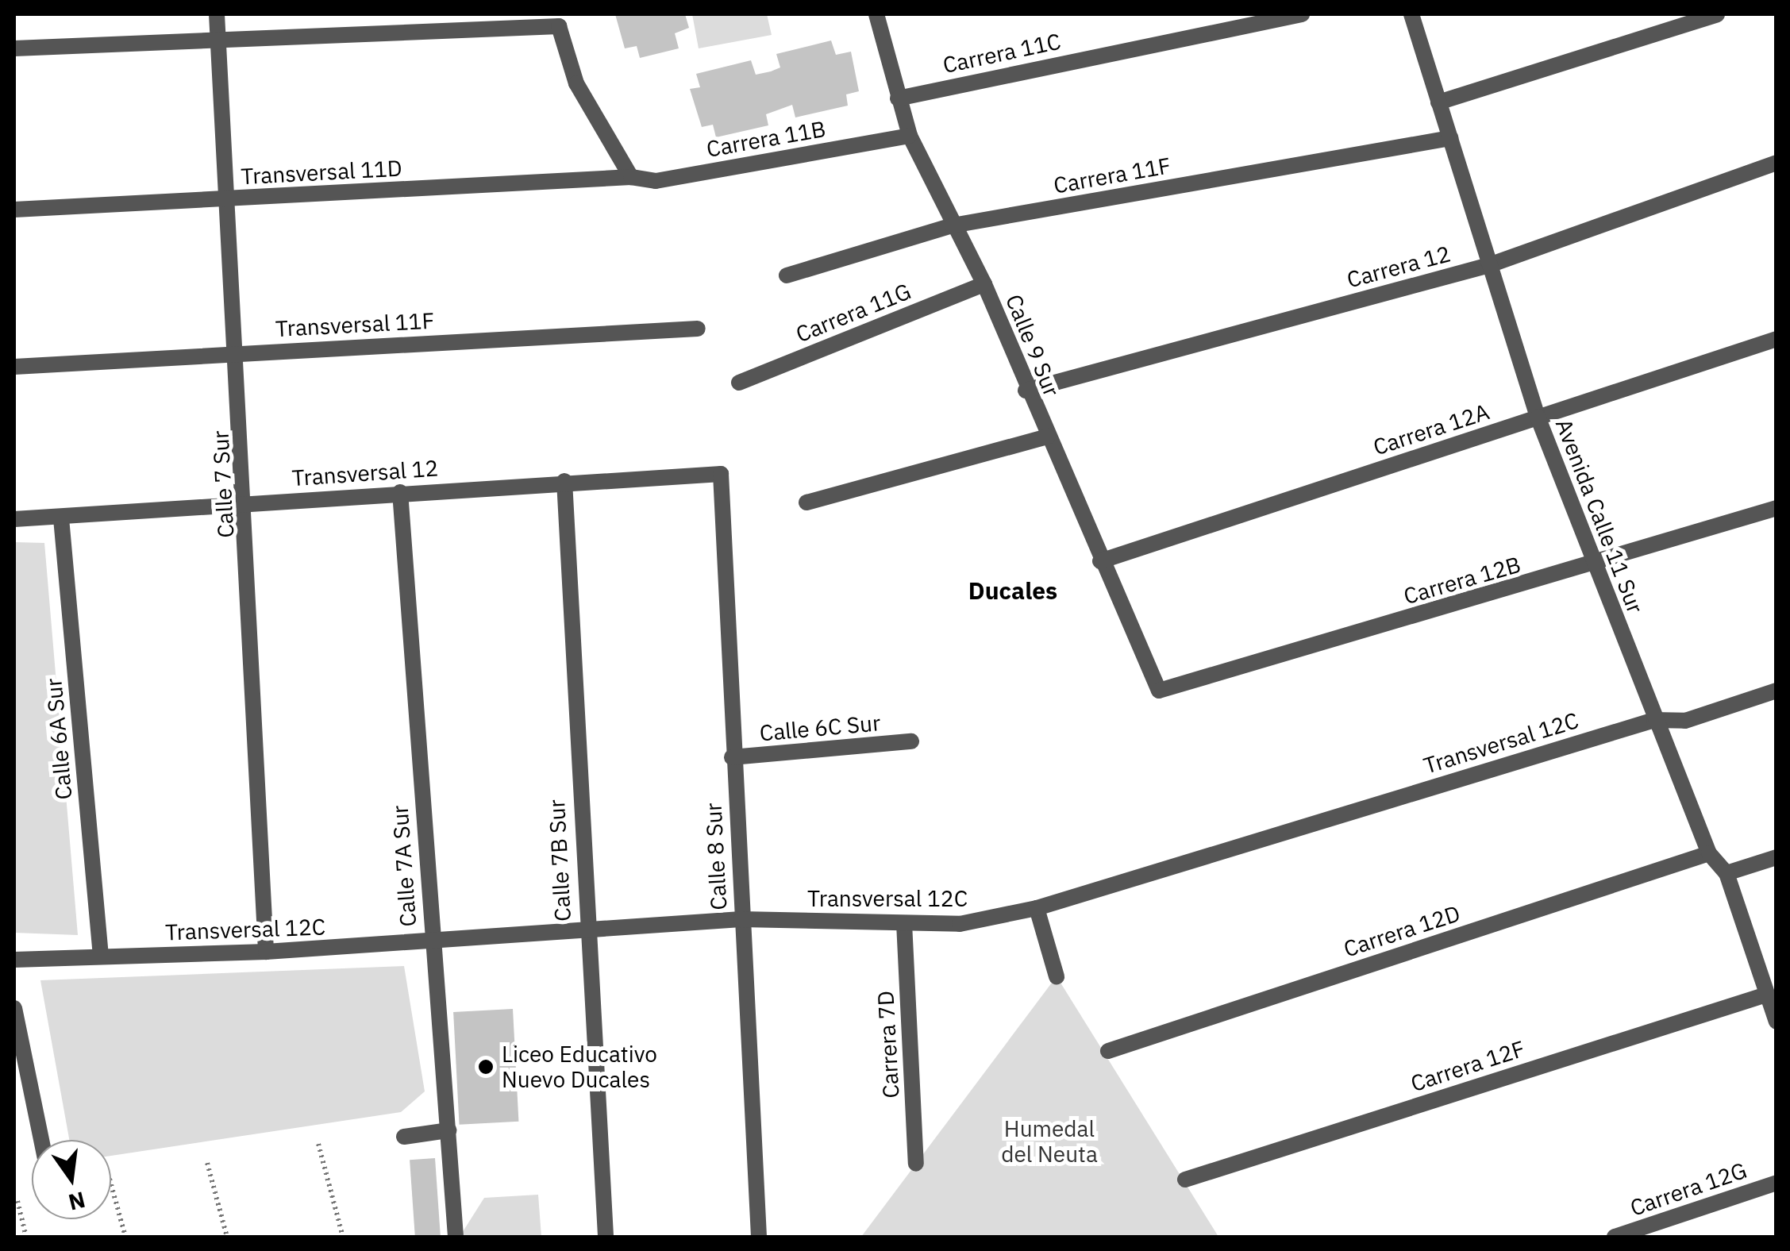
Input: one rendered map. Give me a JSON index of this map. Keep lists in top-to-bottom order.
{
  "streets": {
    "street": [
      "Carrera 11C",
      "Carrera 11B",
      "Transversal 11D",
      "Carrera 11F",
      "Carrera 12",
      "Carrera 11G",
      "Transversal 11F",
      "Calle 9 Sur",
      "Carrera 12A",
      "Transversal 12",
      "Calle 7 Sur",
      "Avenida Calle 11 Sur",
      "Carrera 12B",
      "Calle 6C Sur",
      "Calle 6A Sur",
      "Transversal 12C",
      "Calle 8 Sur",
      "Calle 7B Sur",
      "Calle 7A Sur",
      "Carrera 12D",
      "Carrera 7D",
      "Carrera 12F",
      "Carrera 12G"
    ]
  },
  "crossings": [
    ["Carrera 11C", "Calle 9 Sur"],
    ["Carrera 11B", "Transversal 11D"],
    ["Carrera 11B", "Calle 9 Sur"],
    ["Transversal 11D", "Calle 7 Sur"],
    ["Carrera 11F", "Calle 9 Sur"],
    ["Carrera 11F", "Avenida Calle 11 Sur"],
    ["Carrera 12", "Calle 9 Sur"],
    ["Carrera 12", "Avenida Calle 11 Sur"],
    ["Carrera 11G", "Calle 9 Sur"],
    ["Transversal 11F", "Calle 7 Sur"],
    ["Calle 9 Sur", "Carrera 12A"],
    ["Calle 9 Sur", "Carrera 12B"],
    ["Carrera 12A", "Avenida Calle 11 Sur"],
    ["Transversal 12", "Calle 7 Sur"],
    ["Transversal 12", "Calle 6A Sur"],
    ["Transversal 12", "Calle 8 Sur"],
    ["Transversal 12", "Calle 7B Sur"],
    ["Transversal 12", "Calle 7A Sur"],
    ["Calle 7 Sur", "Transversal 12C"],
    ["Avenida Calle 11 Sur", "Carrera 12B"],
    ["Avenida Calle 11 Sur", "Transversal 12C"],
    ["Avenida Calle 11 Sur", "Carrera 12D"],
    ["Avenida Calle 11 Sur", "Carrera 12F"],
    ["Calle 6C Sur", "Calle 8 Sur"],
    ["Calle 6A Sur", "Transversal 12C"],
    ["Transversal 12C", "Calle 8 Sur"],
    ["Transversal 12C", "Calle 7B Sur"],
    ["Transversal 12C", "Calle 7A Sur"],
    ["Transversal 12C", "Carrera 7D"]
  ],
  "districts": ["Ducales"],
  "parks": ["Humedal del Neuta"],
  "places": ["Liceo Educativo Nuevo Ducales"],
  "north": "bottom"
}
